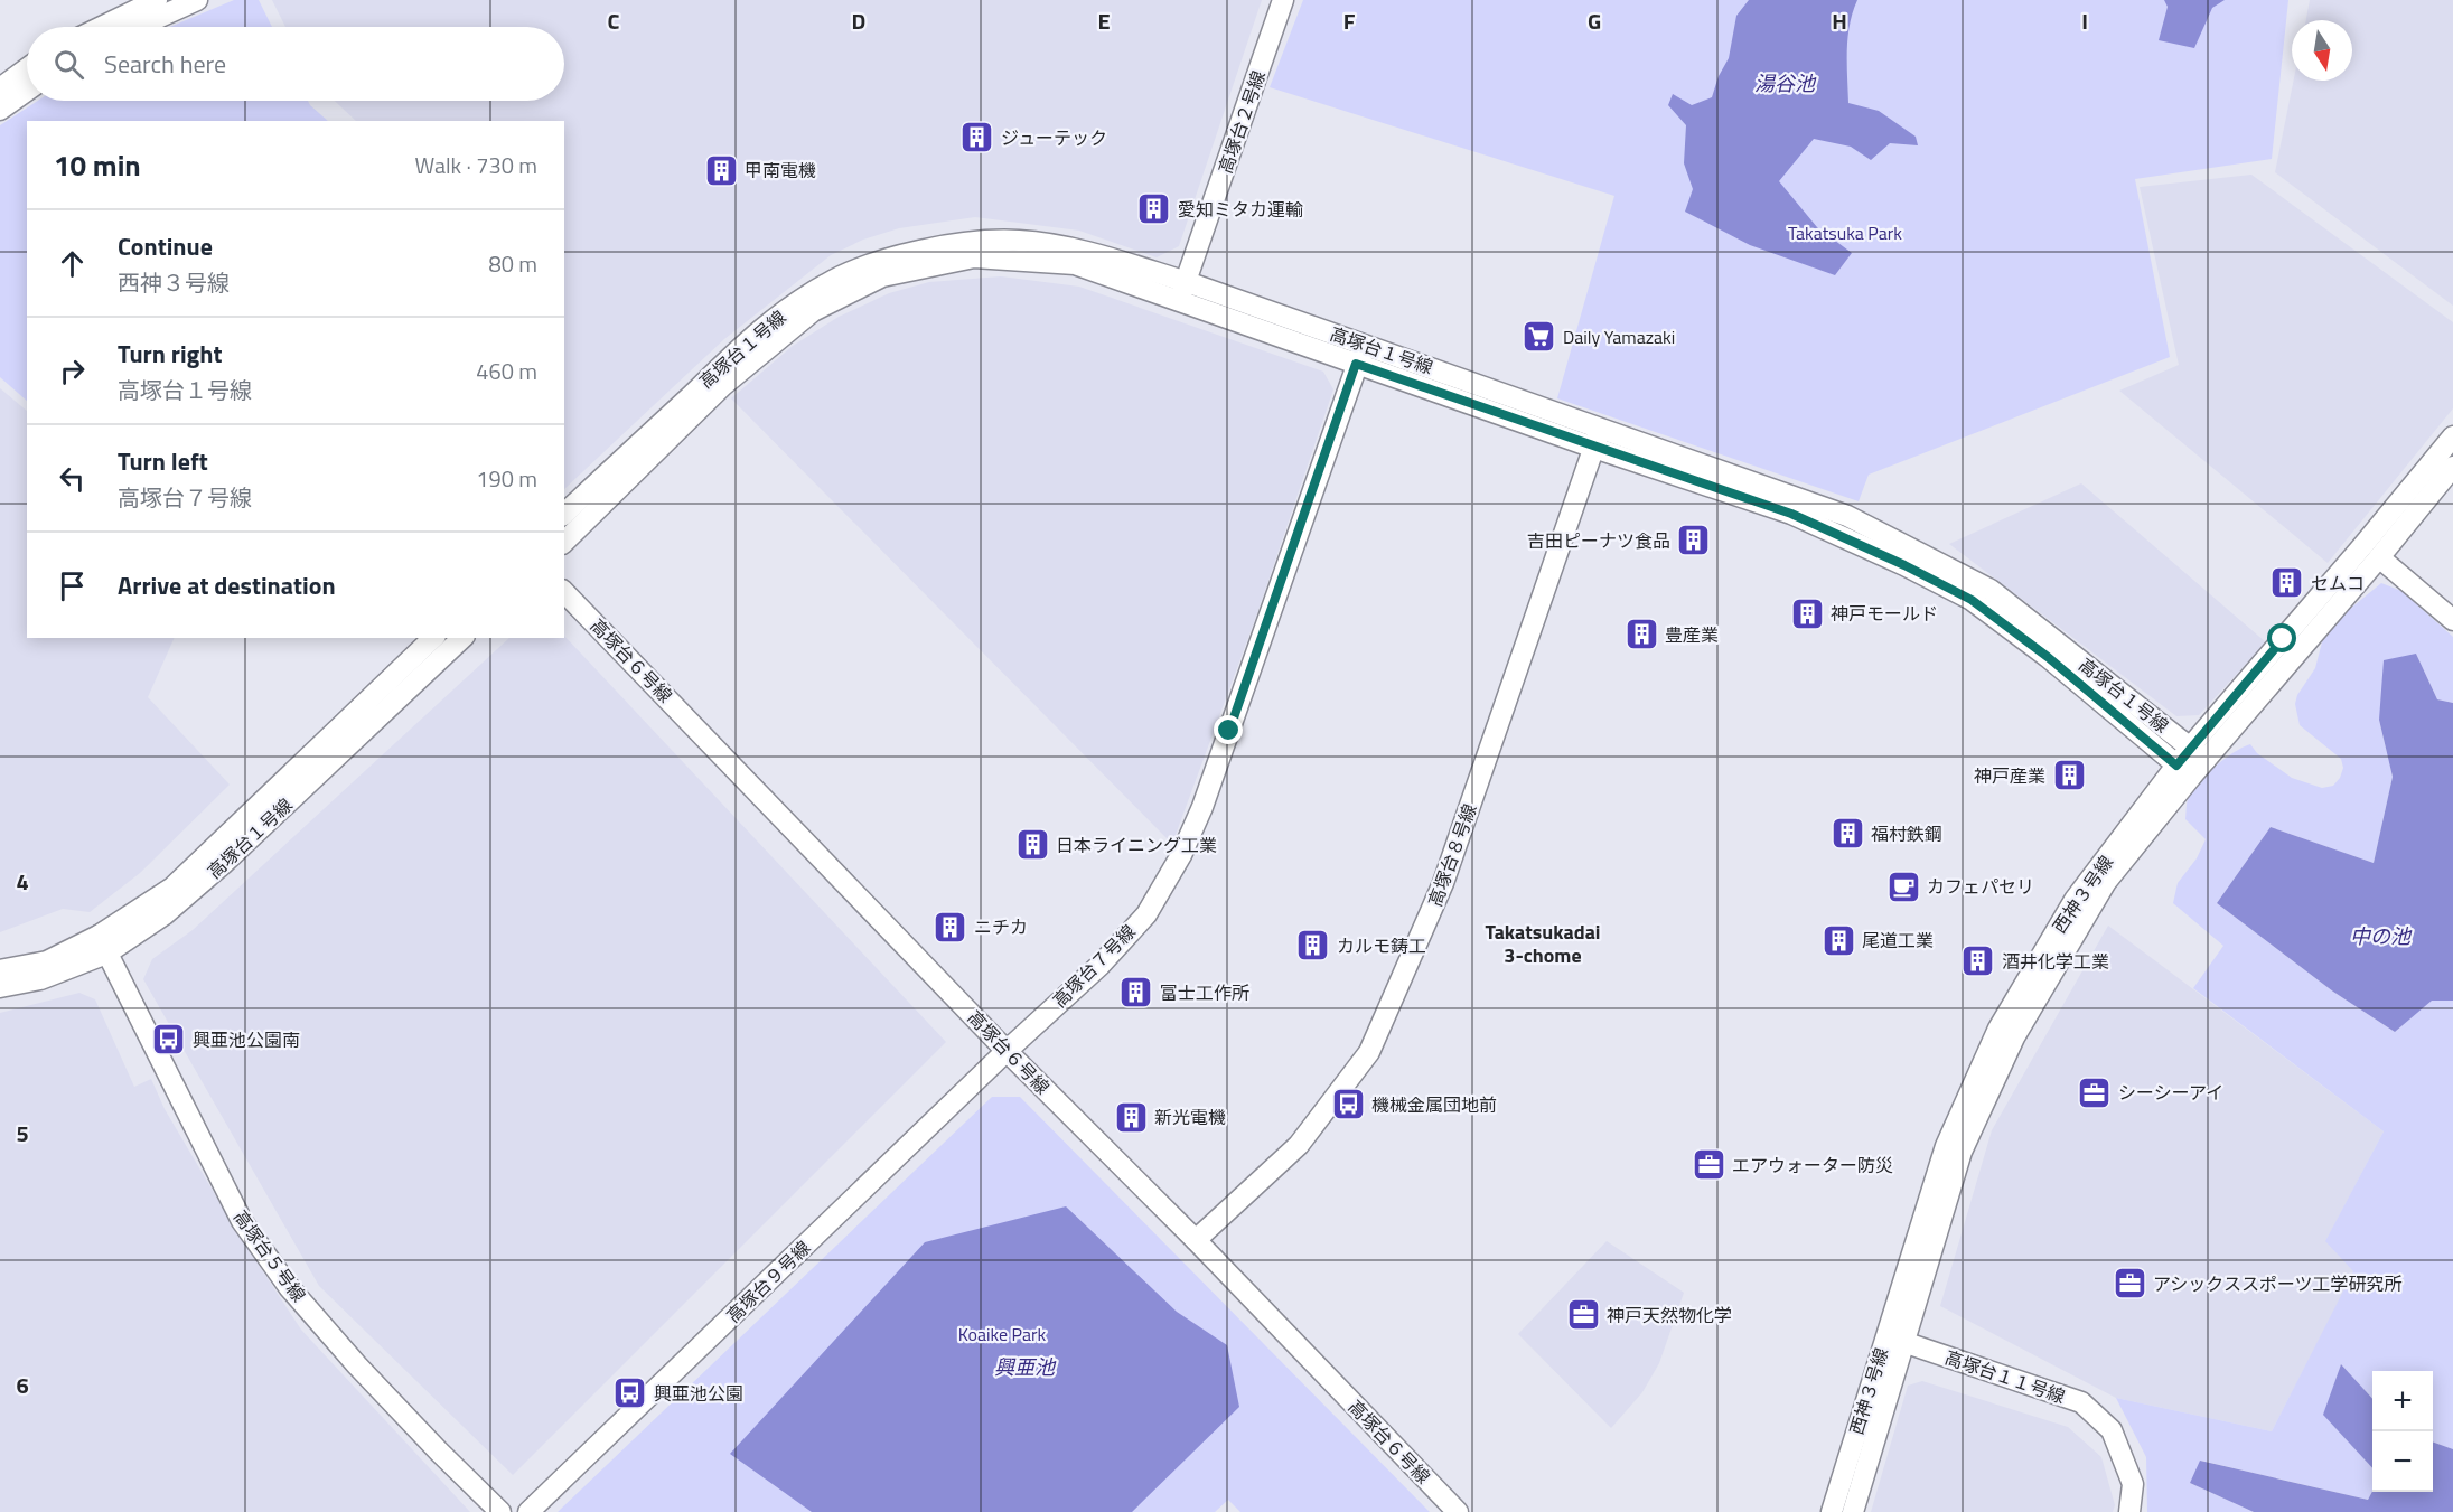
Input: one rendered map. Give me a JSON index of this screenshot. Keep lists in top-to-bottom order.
{
  "streets": {
    "street": [
      "高塚台２号線",
      "高塚台１号線",
      "高塚台６号線",
      "高塚台８号線",
      "西神３号線",
      "高塚台７号線",
      "高塚台５号線",
      "高塚台９号線",
      "高塚台１１号線"
    ]
  },
  "crossings": [
    ["高塚台２号線", "高塚台１号線"],
    ["高塚台１号線", "高塚台８号線"],
    ["高塚台１号線", "西神３号線"],
    ["高塚台１号線", "高塚台７号線"],
    ["高塚台１号線", "高塚台５号線"],
    ["高塚台６号線", "高塚台８号線"],
    ["高塚台６号線", "高塚台７号線"],
    ["高塚台６号線", "高塚台９号線"],
    ["西神３号線", "高塚台１１号線"],
    ["高塚台７号線", "高塚台９号線"]
  ],
  "districts": ["Takatsukadai 3-chome"],
  "water": ["湯谷池", "中の池", "興亜池"],
  "parks": ["Takatsuka Park", "Koaike Park"],
  "places": {
    "building": [
      "ジューテック",
      "甲南電機",
      "愛知ミタカ運輸",
      "吉田ピーナツ食品",
      "セムコ",
      "神戸モールド",
      "豊産業",
      "神戸産業",
      "福村鉄鋼",
      "日本ライニング工業",
      "ニチカ",
      "尾道工業",
      "カルモ鋳工",
      "酒井化学工業",
      "富士工作所",
      "新光電機"
    ],
    "supermarket": ["Daily Yamazaki"],
    "cafe": ["カフェパセリ"],
    "bus stop": ["興亜池公園南", "機械金属団地前", "興亜池公園"],
    "office": [
      "シーシーアイ",
      "エアウォーター防災",
      "アシックススポーツ工学研究所",
      "神戸天然物化学"
    ]
  },
  "north": "bottom",
  "page": {
    "search": "Search here",
    "heading": ["10 min", "Walk · 730 m"],
    "list": [
      ["Continue", "西神３号線", "80 m"],
      ["Turn right", "高塚台１号線", "460 m"],
      ["Turn left", "高塚台７号線", "190 m"],
      "Arrive at destination"
    ],
    "map_buttons": ["+", "−"]
  },
  "grid": {
    "columns": [
      "C",
      "D",
      "E",
      "F",
      "G",
      "H",
      "I"
    ],
    "rows": ["4", "5", "6"]
  }
}
